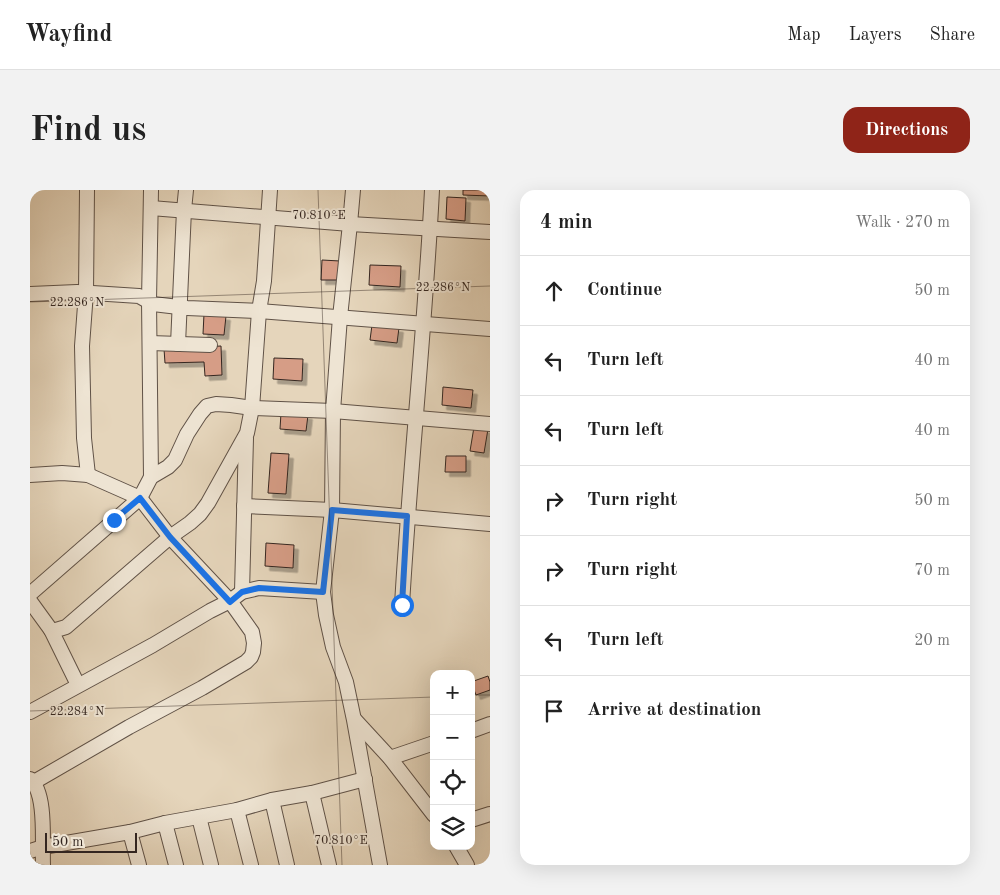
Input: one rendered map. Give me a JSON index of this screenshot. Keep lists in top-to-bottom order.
{
  "scale_bar": "50 m",
  "page": {
    "header": "Wayfind",
    "nav": ["Map", "Layers", "Share"],
    "buttons": "Directions",
    "title": "Find us",
    "heading": ["4 min", "Walk · 270 m"],
    "list": [
      ["Continue", "50 m"],
      ["Turn left", "40 m"],
      ["Turn left", "40 m"],
      ["Turn right", "50 m"],
      ["Turn right", "70 m"],
      ["Turn left", "20 m"],
      "Arrive at destination"
    ],
    "map_buttons": ["+", "−"],
    "scale": "50 m"
  },
  "coordinates": ["70.810°E", "22.286°N", "22.284°N"]
}
